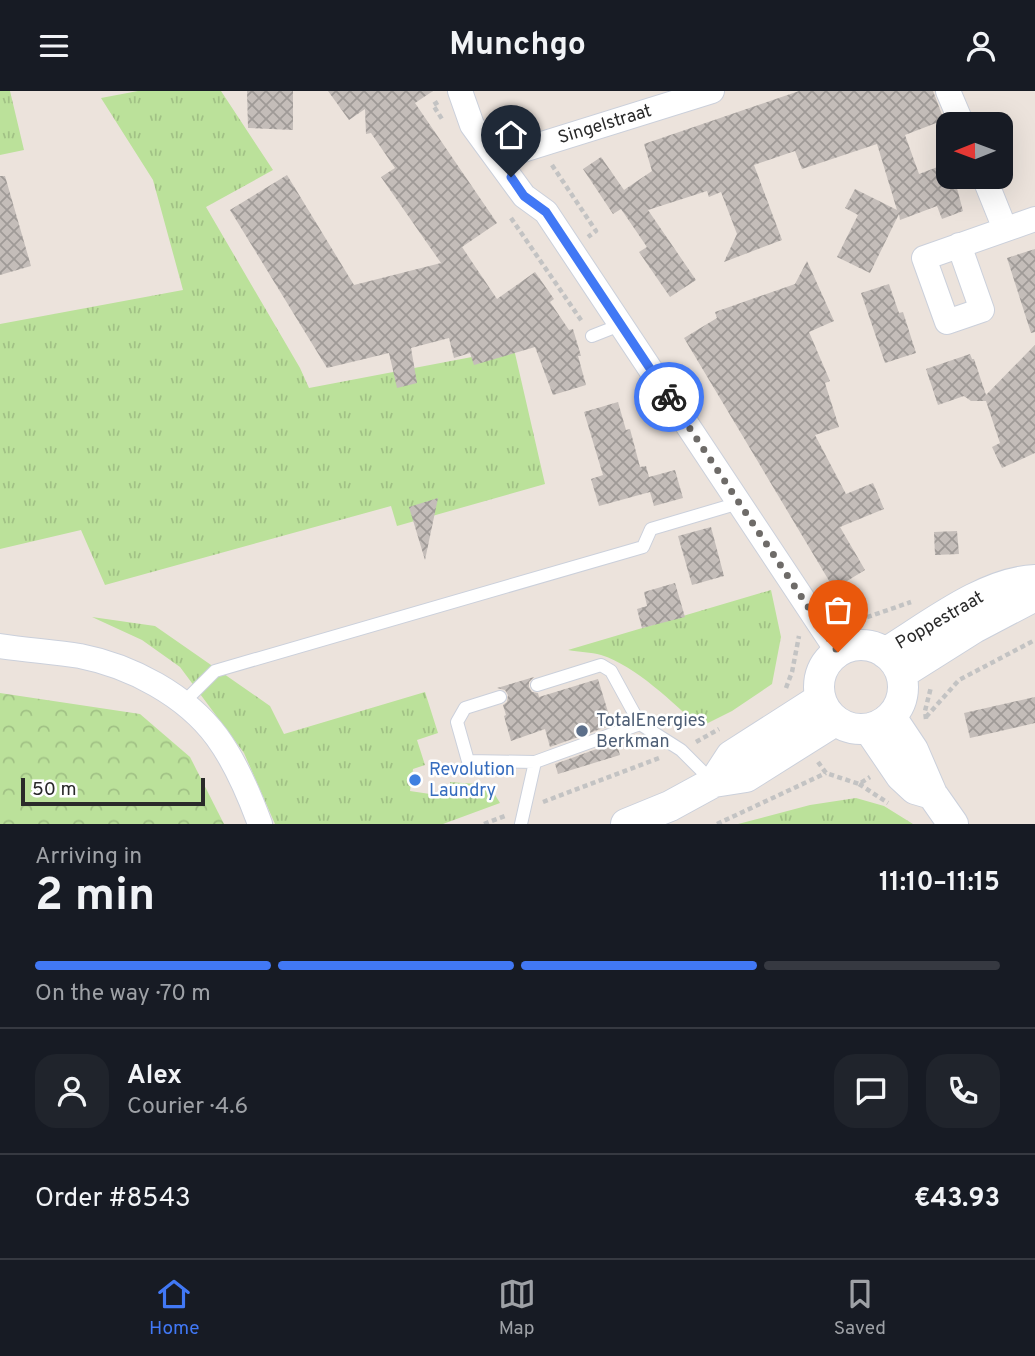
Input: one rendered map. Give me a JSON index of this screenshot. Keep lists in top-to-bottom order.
{
  "streets": {
    "street": ["Singelstraat", "Poppestraat"]
  },
  "places": ["TotalEnergies Berkman", "Revolution Laundry"],
  "scale_bar": "50 m",
  "north": "left",
  "page": {
    "header": "Munchgo",
    "scale": "50 m",
    "heading": ["2 min", "Arriving in", "11:10–11:15"],
    "panel": [
      "Alex",
      "Courier · 4.6",
      "Order #8543",
      "€43.93"
    ],
    "bar": "On the way · 70 m",
    "tabs": ["Home", "Map", "Saved"]
  }
}
